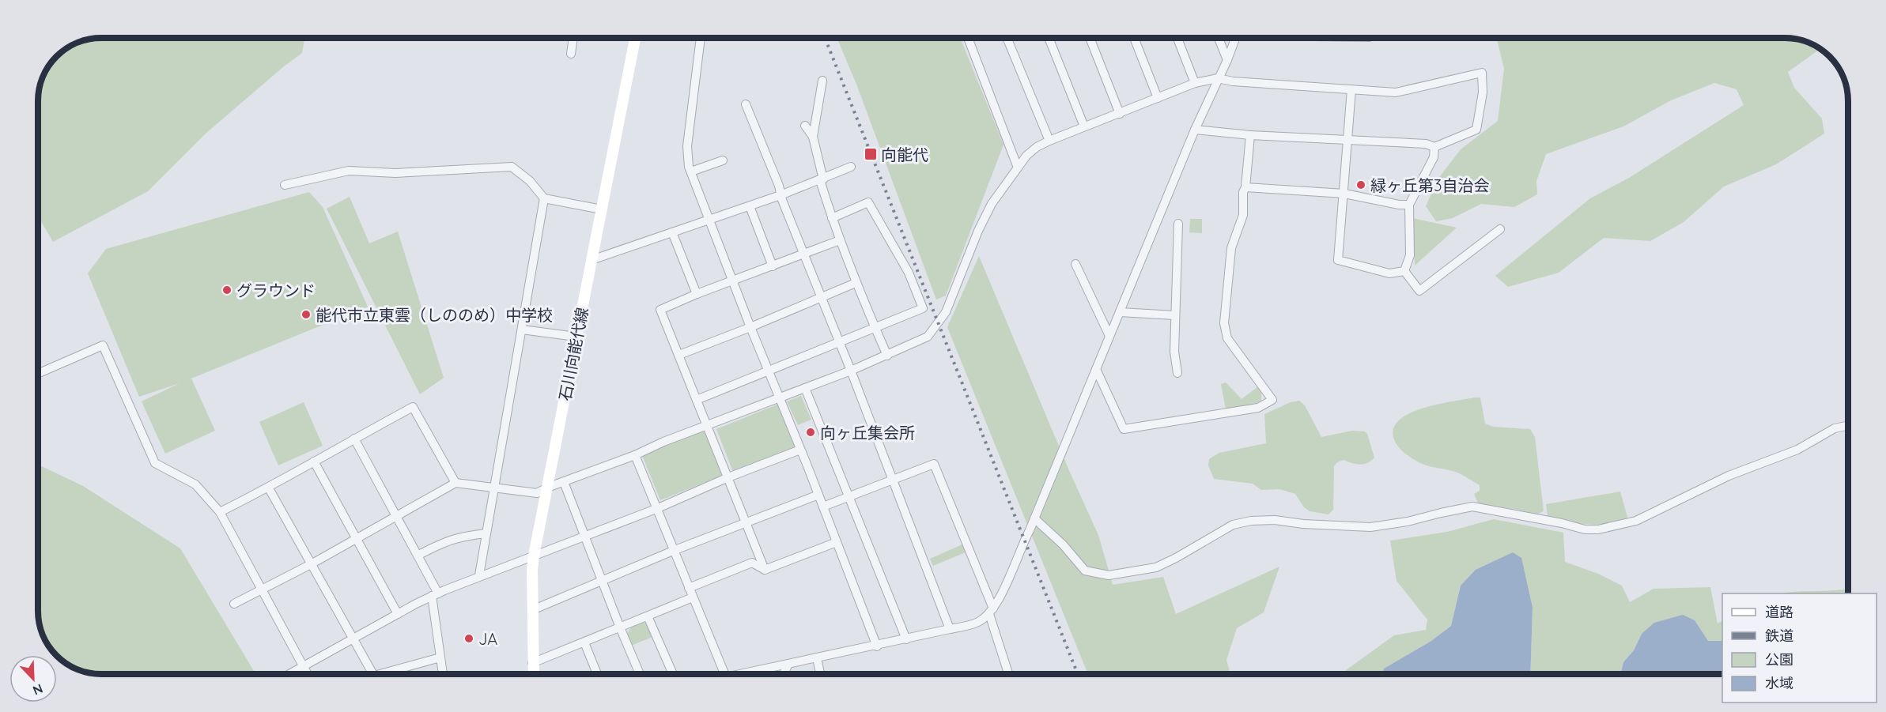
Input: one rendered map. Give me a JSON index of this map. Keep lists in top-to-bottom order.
{
  "streets": {
    "main road": ["石川向能代線"]
  },
  "places": {
    "transit": ["向能代"],
    "other": [
      "緑ヶ丘第3自治会",
      "グラウンド",
      "能代市立東雲（しののめ）中学校",
      "向ヶ丘集会所",
      "JA"
    ]
  },
  "legend": [
    "道路",
    "鉄道",
    "公園",
    "水域"
  ],
  "north": "bottom right"
}
